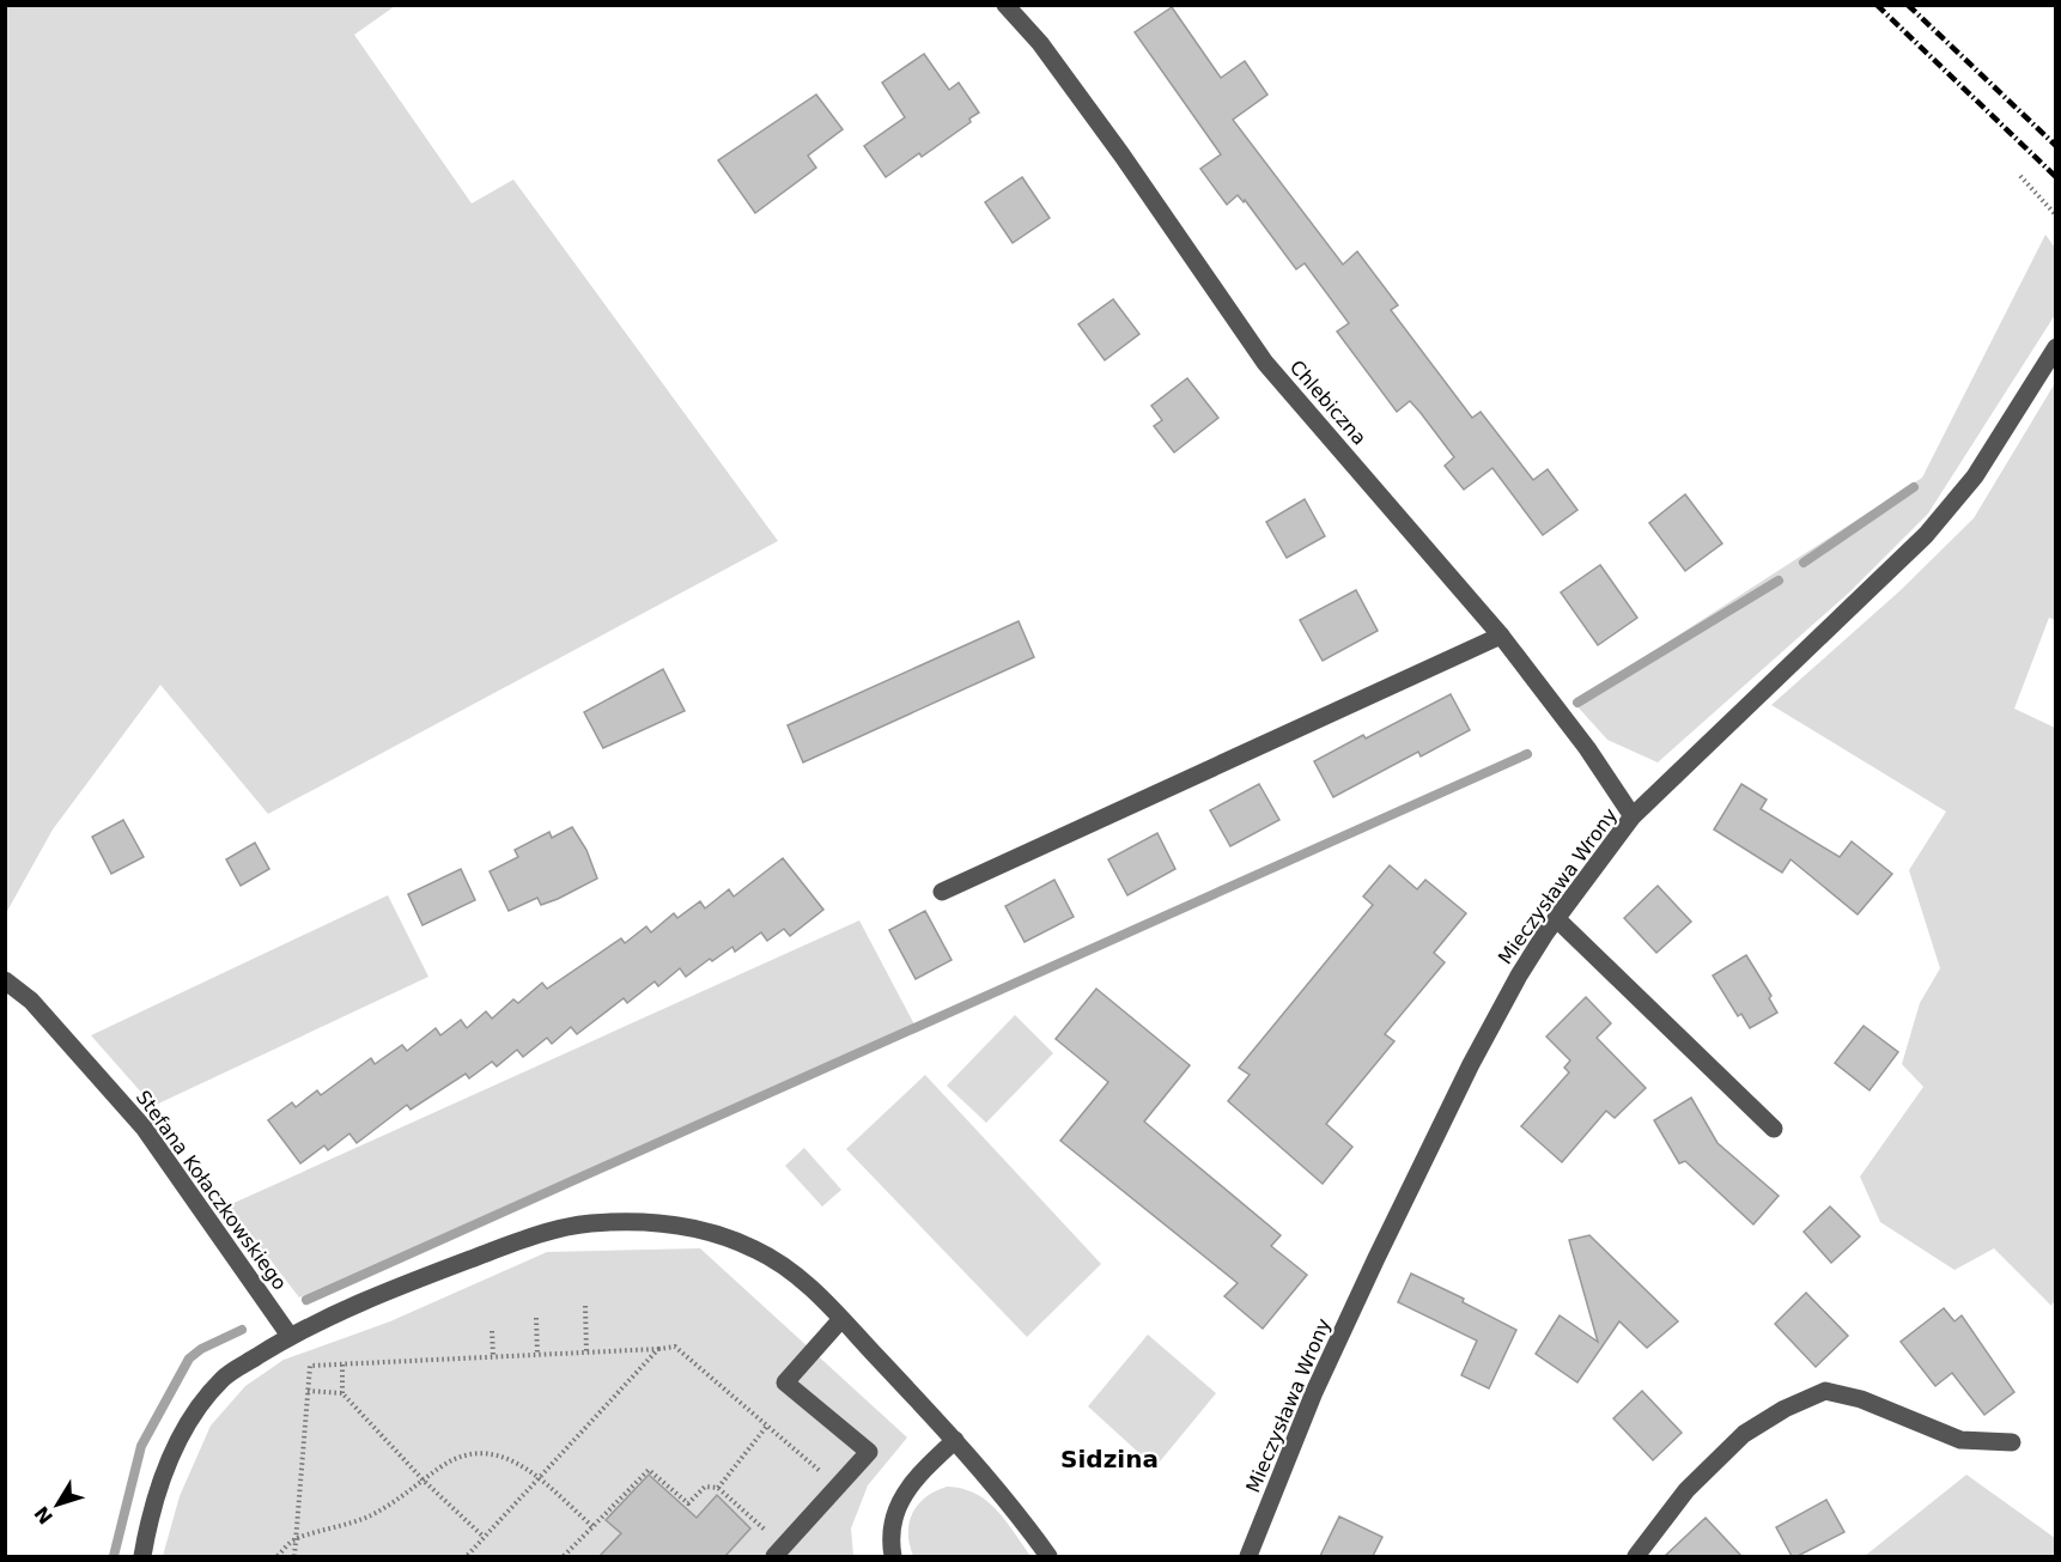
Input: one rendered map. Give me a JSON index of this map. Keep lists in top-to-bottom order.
{
  "streets": {
    "street": ["Chlebiczna", "Mieczysława Wrony", "Stefana Kołaczkowskiego"]
  },
  "crossings": [
    ["Chlebiczna", "Mieczysława Wrony"]
  ],
  "districts": ["Sidzina"],
  "north": "bottom left"
}
